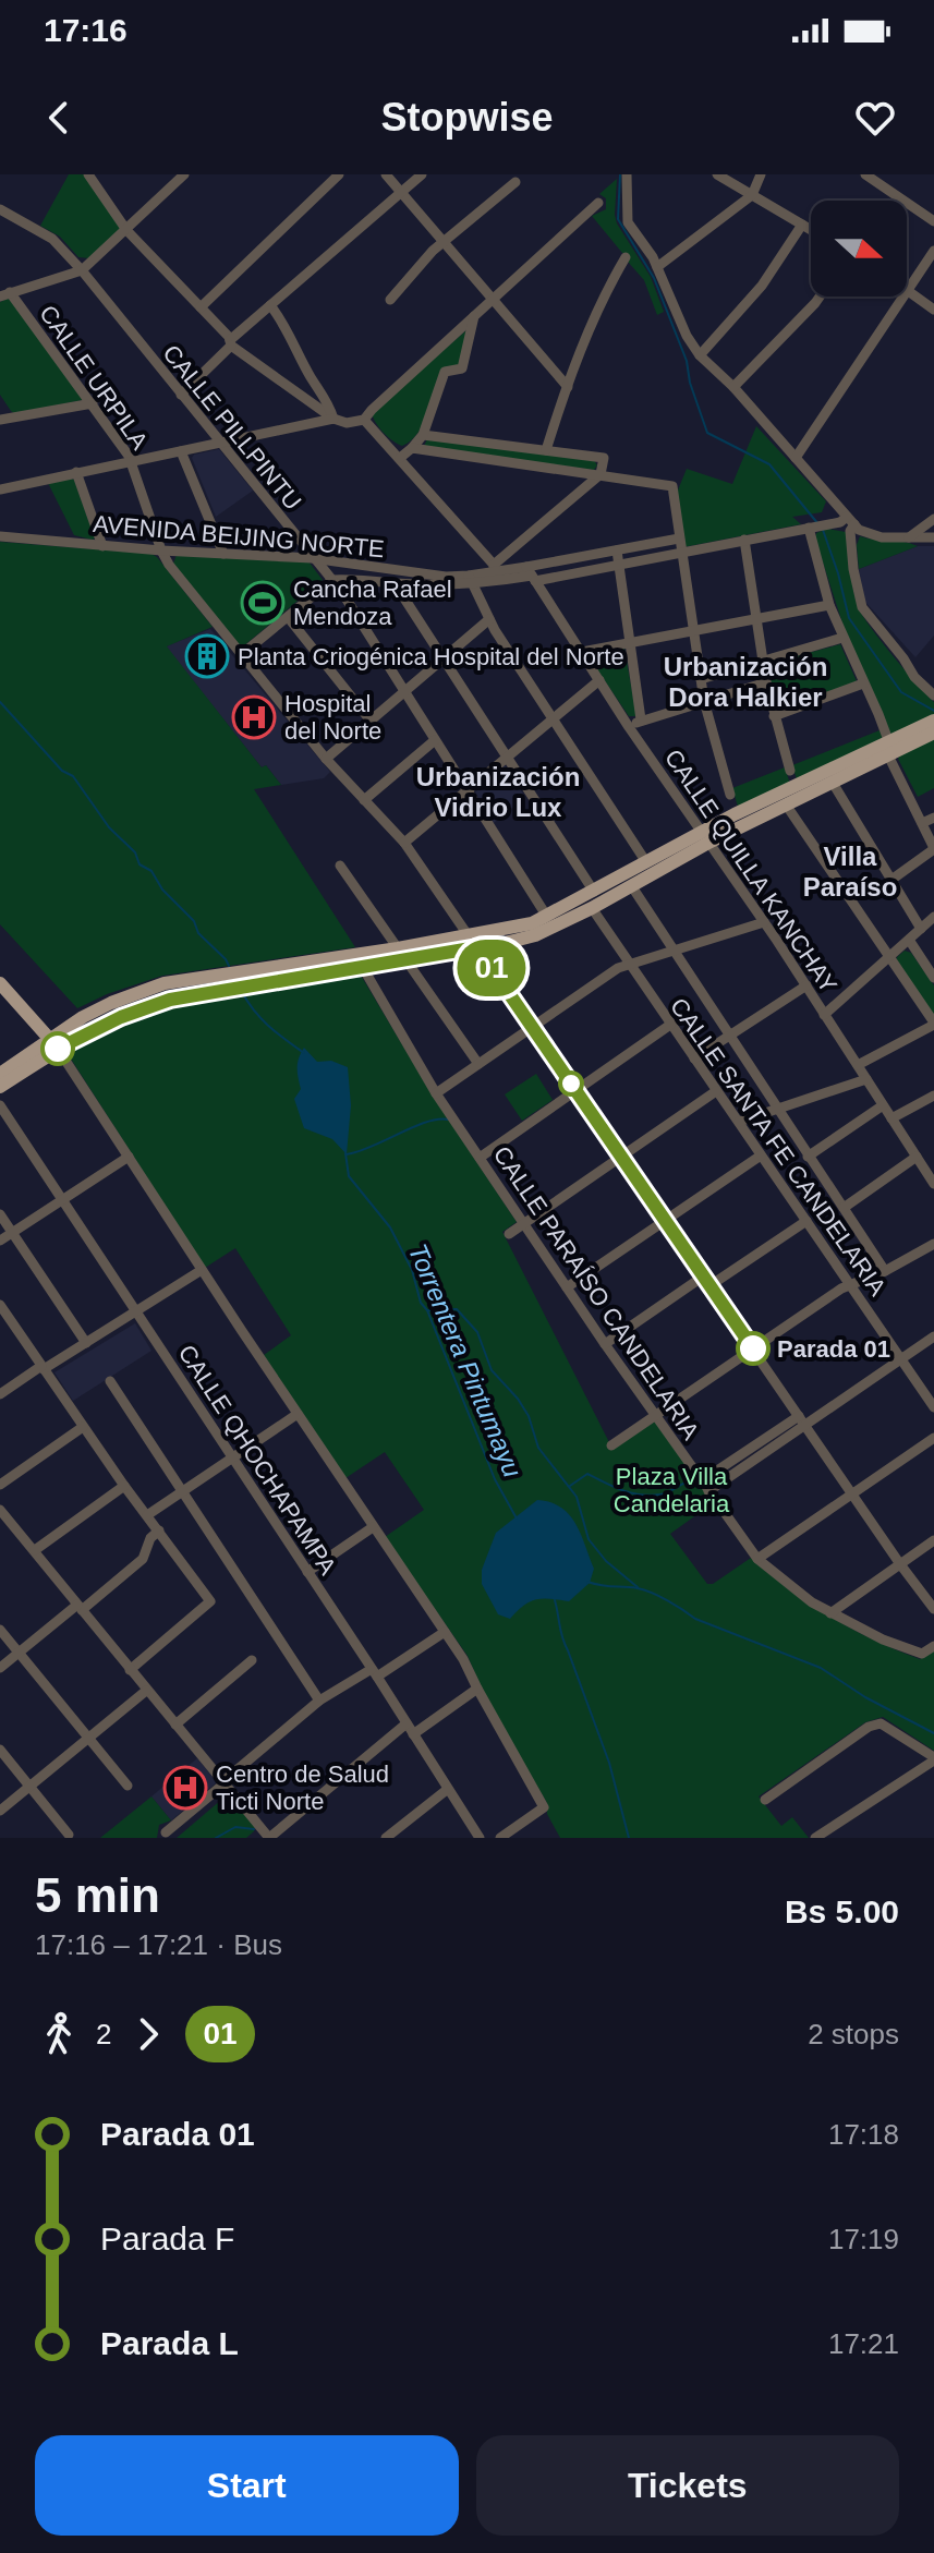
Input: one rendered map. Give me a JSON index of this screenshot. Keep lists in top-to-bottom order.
{
  "streets": {
    "street": [
      "CALLE URPILA",
      "CALLE PILLPINTU",
      "AVENIDA BEIJING NORTE",
      "CALLE QUILLA KANCHAY",
      "CALLE SANTA FE CANDELARIA",
      "CALLE PARAÍSO CANDELARIA",
      "CALLE QHOCHAPAMPA"
    ]
  },
  "crossings": [
    ["CALLE URPILA", "AVENIDA BEIJING NORTE"],
    ["CALLE PILLPINTU", "AVENIDA BEIJING NORTE"],
    ["AVENIDA BEIJING NORTE", "CALLE QUILLA KANCHAY"]
  ],
  "districts": ["Urbanización Dora Halkier", "Urbanización Vidrio Lux", "Villa Paraíso"],
  "water": ["Torrentera Pintumayu"],
  "parks": ["Plaza Villa Candelaria"],
  "places": {
    "sports": ["Cancha Rafael Mendoza"],
    "building": ["Planta Criogénica Hospital del Norte"],
    "hospital": ["Hospital del Norte", "Centro de Salud Ticti Norte"],
    "other": ["Parada 01"]
  },
  "lines": ["bus line 01"],
  "north": "right",
  "page": {
    "status": "17:16",
    "header": "Stopwise",
    "on_map": "01",
    "heading": ["5 min", "17:16 – 17:21 · Bus", "Bs 5.00"],
    "legs": ["2", "01", "2 stops"],
    "list": [
      {
        "name": "Parada 01",
        "value": "17:18"
      },
      {
        "name": "Parada F",
        "value": "17:19"
      },
      {
        "name": "Parada L",
        "value": "17:21"
      }
    ],
    "buttons": ["Start", "Tickets"]
  }
}
